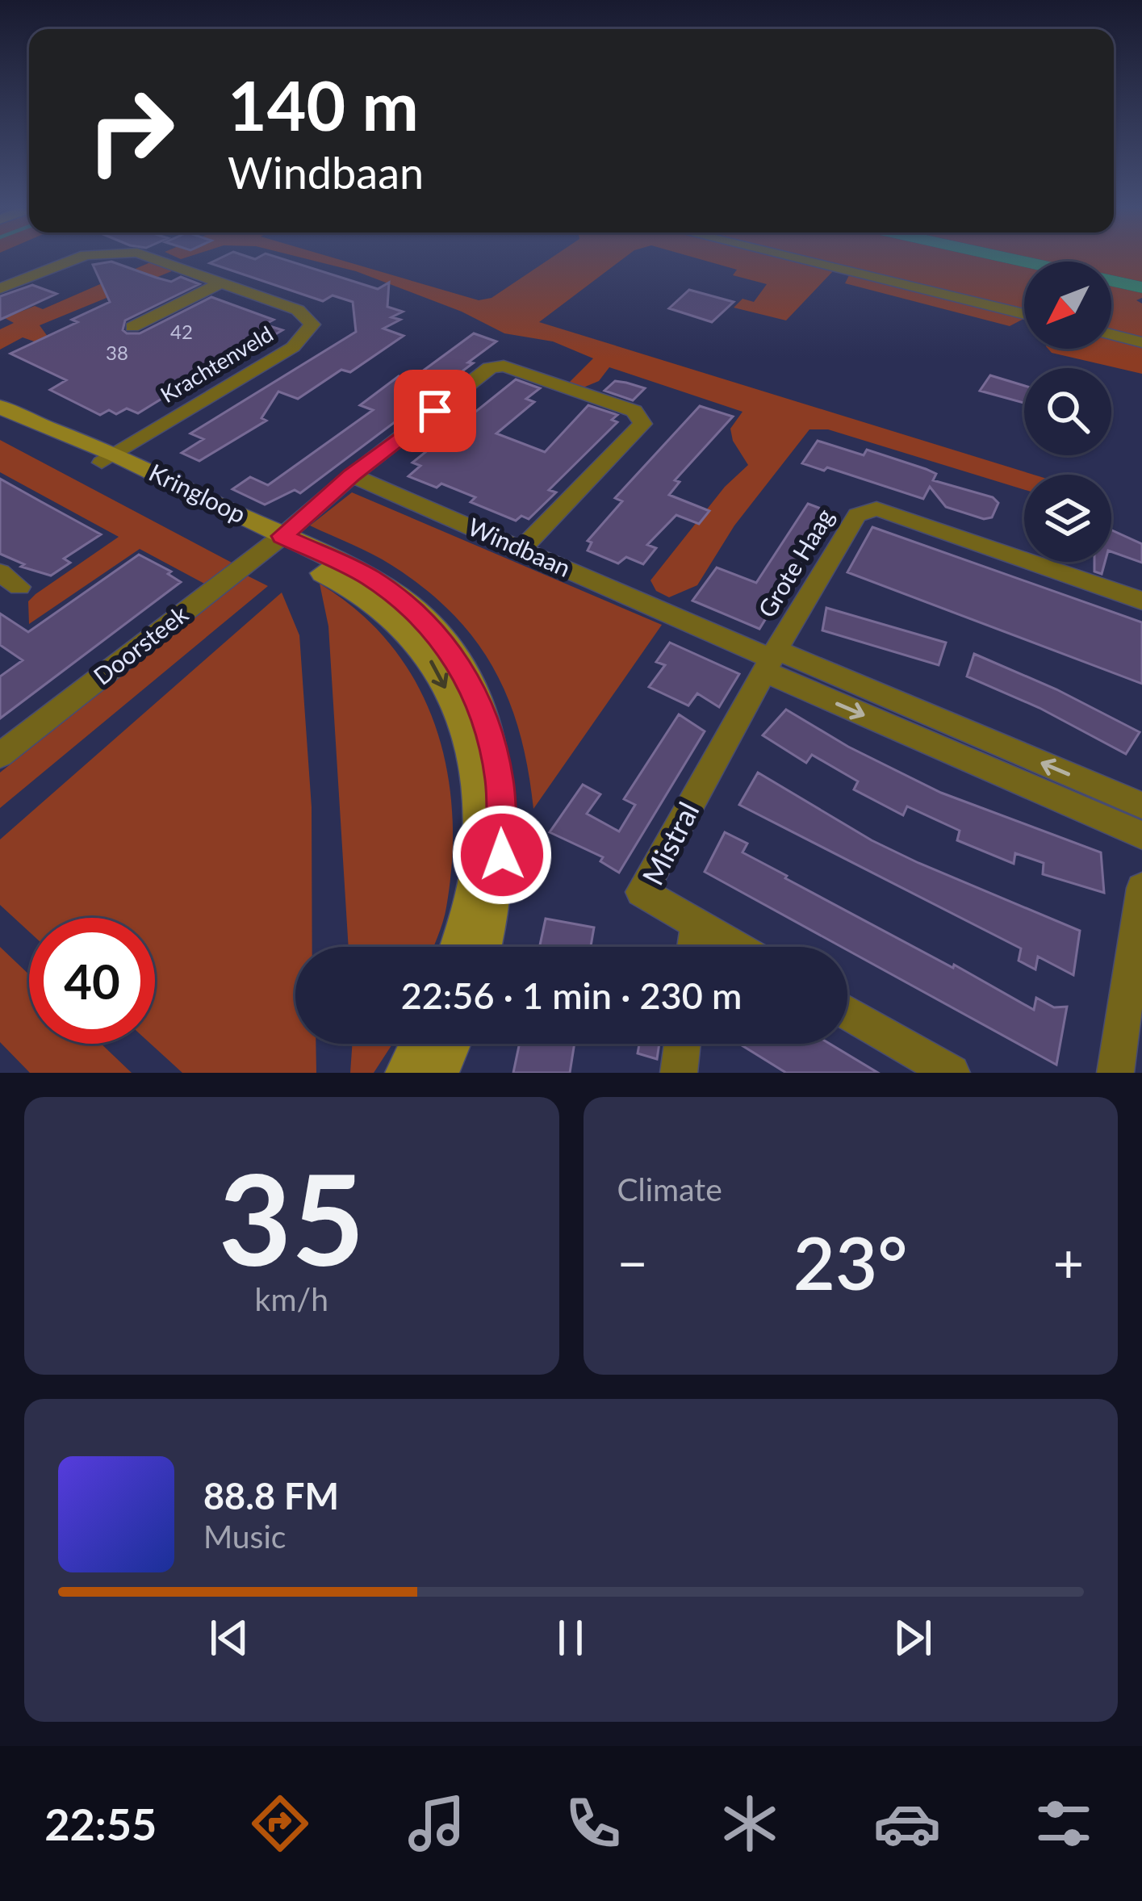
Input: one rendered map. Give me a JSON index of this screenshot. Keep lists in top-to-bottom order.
{
  "streets": {
    "street": [
      "Krachtenveld",
      "Kringloop",
      "Windbaan",
      "Grote Haag",
      "Doorsteek",
      "Mistral"
    ]
  },
  "crossings": [
    ["Krachtenveld", "Kringloop"],
    ["Kringloop", "Doorsteek"],
    ["Windbaan", "Grote Haag"],
    ["Windbaan", "Mistral"],
    ["Grote Haag", "Mistral"]
  ],
  "house_numbers": ["42", "38"],
  "north": "bottom left",
  "page": {
    "turn": ["140 m", "Windbaan"],
    "limit": "40",
    "trip": "22:56 · 1 min · 230 m",
    "tile": [
      ["35", "km/h"],
      "Climate"
    ],
    "heat": ["−", "23°", "+"],
    "song": ["88.8 FM", "Music"],
    "tabs": "22:55"
  }
}
